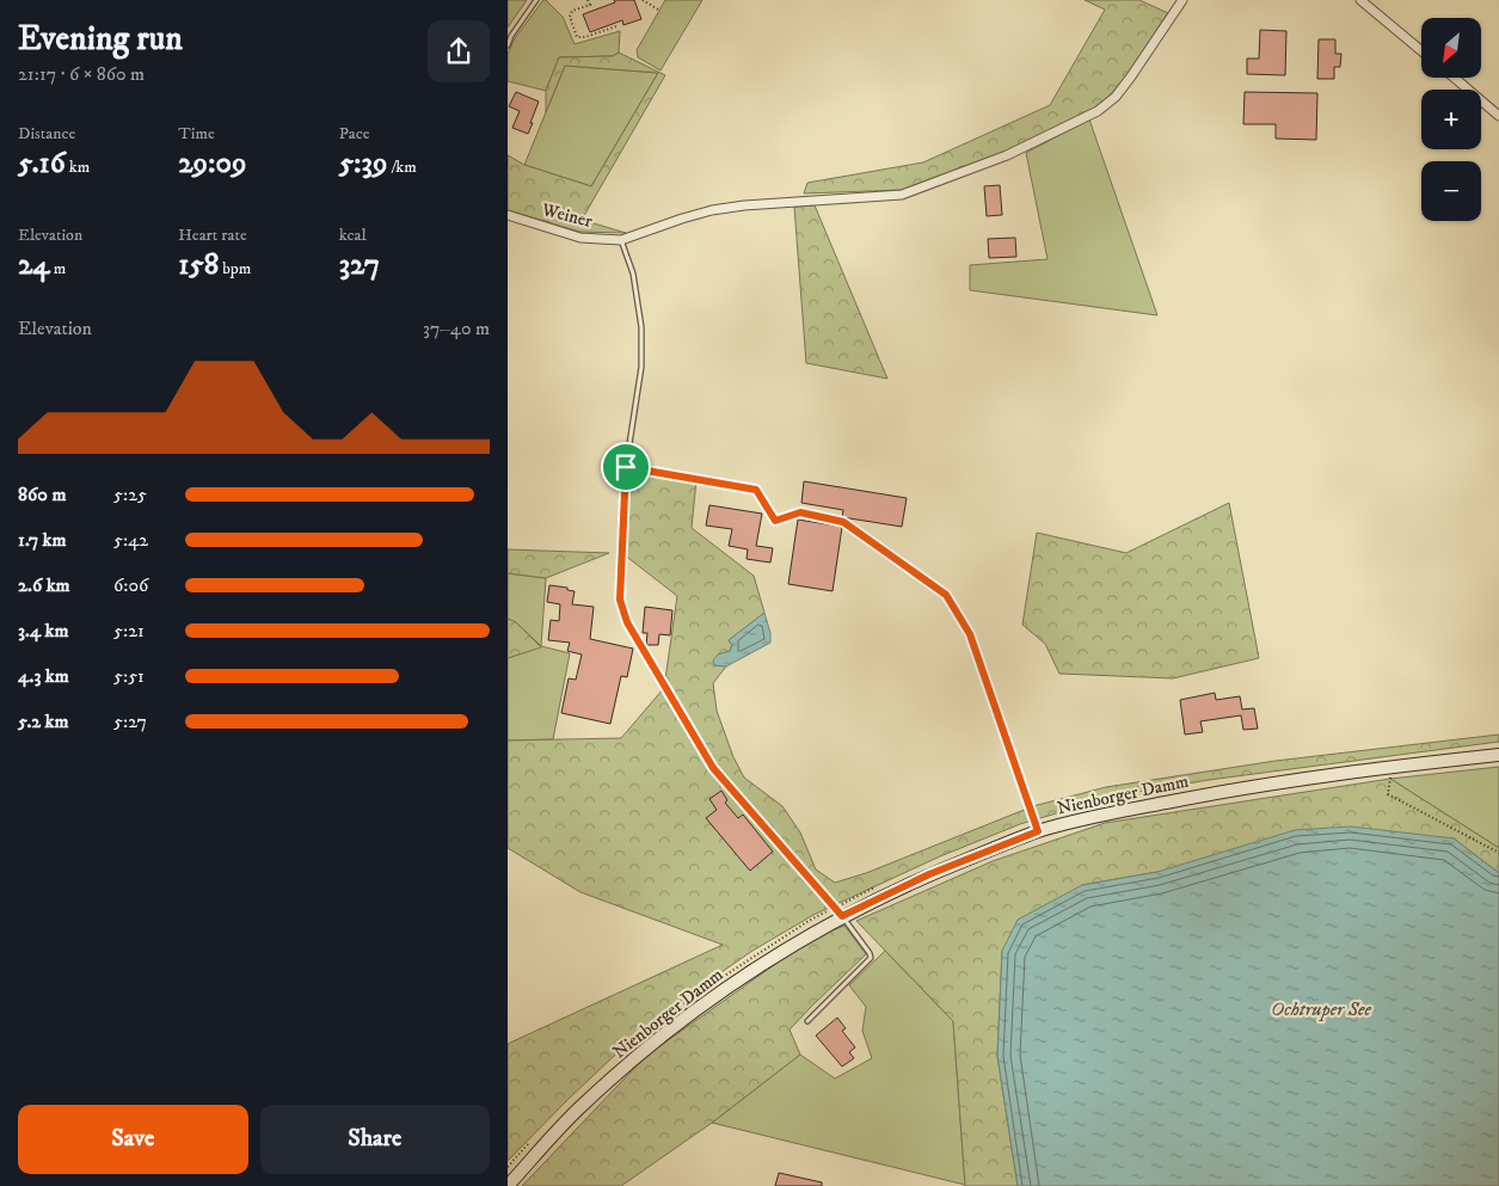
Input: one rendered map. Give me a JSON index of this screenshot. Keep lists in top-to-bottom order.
{
  "streets": {
    "main road": ["Nienborger Damm"],
    "street": ["Weiner"]
  },
  "water": ["Ochtruper See"],
  "north": "bottom left",
  "page": {
    "heading": ["Evening run", "21:17 · 6 × 860 m"],
    "map_buttons": ["+", "−"],
    "stats": [
      ["Distance", "5.16 km"],
      ["Time", "29:09"],
      ["Pace", "5:39 /km"],
      ["Elevation", "24 m"],
      ["Heart rate", "158 bpm"],
      ["kcal", "327"]
    ],
    "chart": ["Elevation", "37–40 m"],
    "list": [
      {
        "name": "860 m",
        "note": "5:25"
      },
      {
        "name": "1.7 km",
        "note": "5:42"
      },
      {
        "name": "2.6 km",
        "note": "6:06"
      },
      {
        "name": "3.4 km",
        "note": "5:21"
      },
      {
        "name": "4.3 km",
        "note": "5:51"
      },
      {
        "name": "5.2 km",
        "note": "5:27"
      }
    ],
    "buttons": ["Save", "Share"]
  }
}
